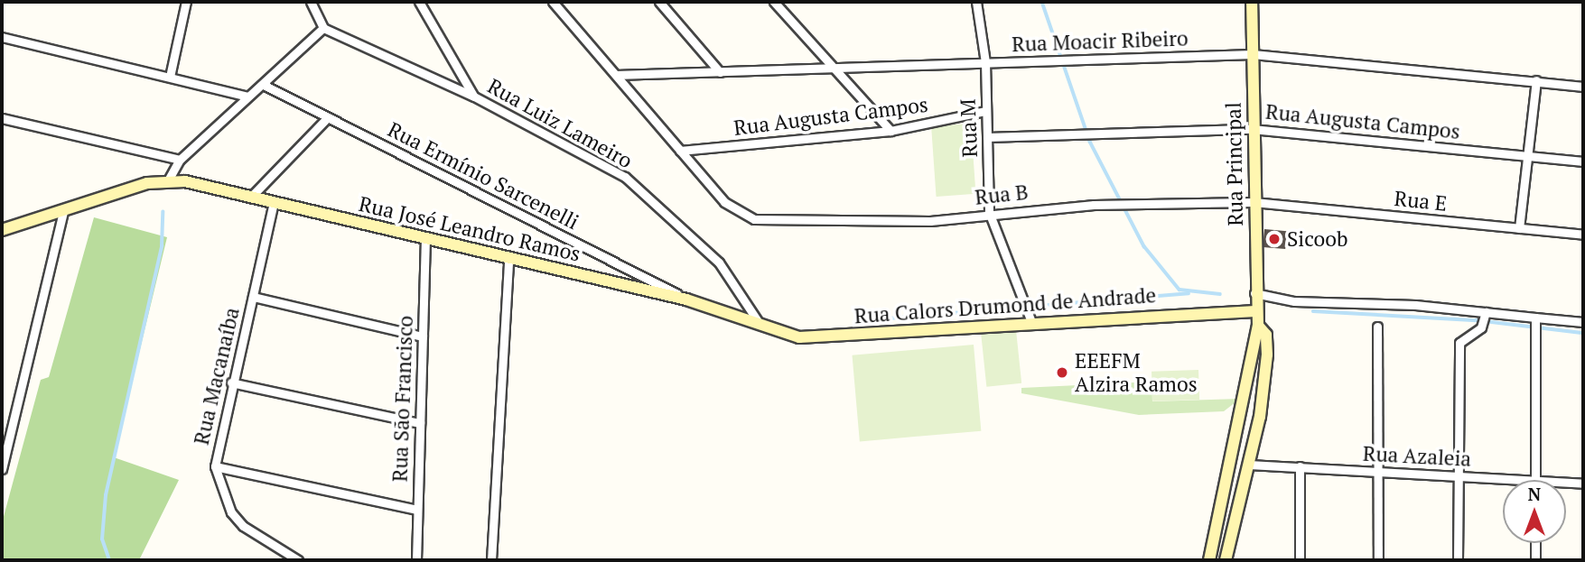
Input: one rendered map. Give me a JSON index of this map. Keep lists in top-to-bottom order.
{
  "streets": {
    "street": [
      "Rua Moacir Ribeiro",
      "Rua Augusta Campos",
      "Rua Luiz Lameiro",
      "Rua M",
      "Rua Principal",
      "Rua Ermínio Sarcenelli",
      "Rua B",
      "Rua E",
      "Rua José Leandro Ramos",
      "Rua Calors Drumond de Andrade",
      "Rua Macanaíba",
      "Rua São Francisco",
      "Rua Azaleia"
    ]
  },
  "crossings": [
    ["Rua Moacir Ribeiro", "Rua M"],
    ["Rua Moacir Ribeiro", "Rua Principal"],
    ["Rua Augusta Campos", "Rua M"],
    ["Rua Augusta Campos", "Rua Principal"],
    ["Rua Augusta Campos", "Rua B"],
    ["Rua Luiz Lameiro", "Rua José Leandro Ramos"],
    ["Rua Luiz Lameiro", "Rua Calors Drumond de Andrade"],
    ["Rua M", "Rua B"],
    ["Rua M", "Rua Calors Drumond de Andrade"],
    ["Rua Principal", "Rua B"],
    ["Rua Principal", "Rua E"],
    ["Rua Principal", "Rua Calors Drumond de Andrade"],
    ["Rua Principal", "Rua Azaleia"],
    ["Rua Ermínio Sarcenelli", "Rua José Leandro Ramos"],
    ["Rua B", "Rua E"],
    ["Rua José Leandro Ramos", "Rua Calors Drumond de Andrade"],
    ["Rua José Leandro Ramos", "Rua Macanaíba"],
    ["Rua José Leandro Ramos", "Rua São Francisco"]
  ],
  "places": ["Sicoob", "EEEFM Alzira Ramos"],
  "north": "top"
}
